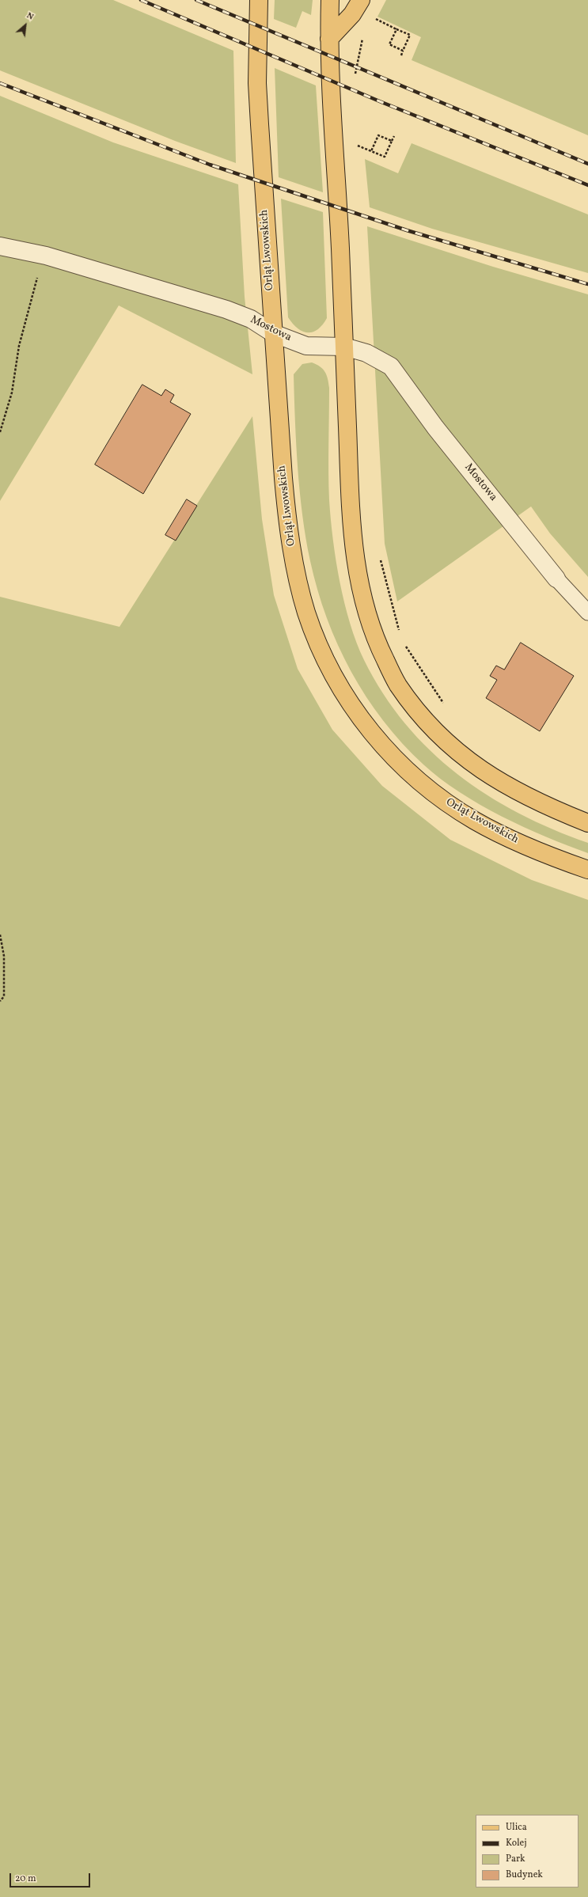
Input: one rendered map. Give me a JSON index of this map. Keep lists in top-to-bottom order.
{
  "streets": {
    "main road": ["Orląt Lwowskich"],
    "street": ["Mostowa"]
  },
  "crossings": [
    ["Orląt Lwowskich", "Mostowa"]
  ],
  "legend": [
    "Ulica",
    "Kolej",
    "Park",
    "Budynek"
  ],
  "scale_bar": "20 m",
  "north": "top right"
}
